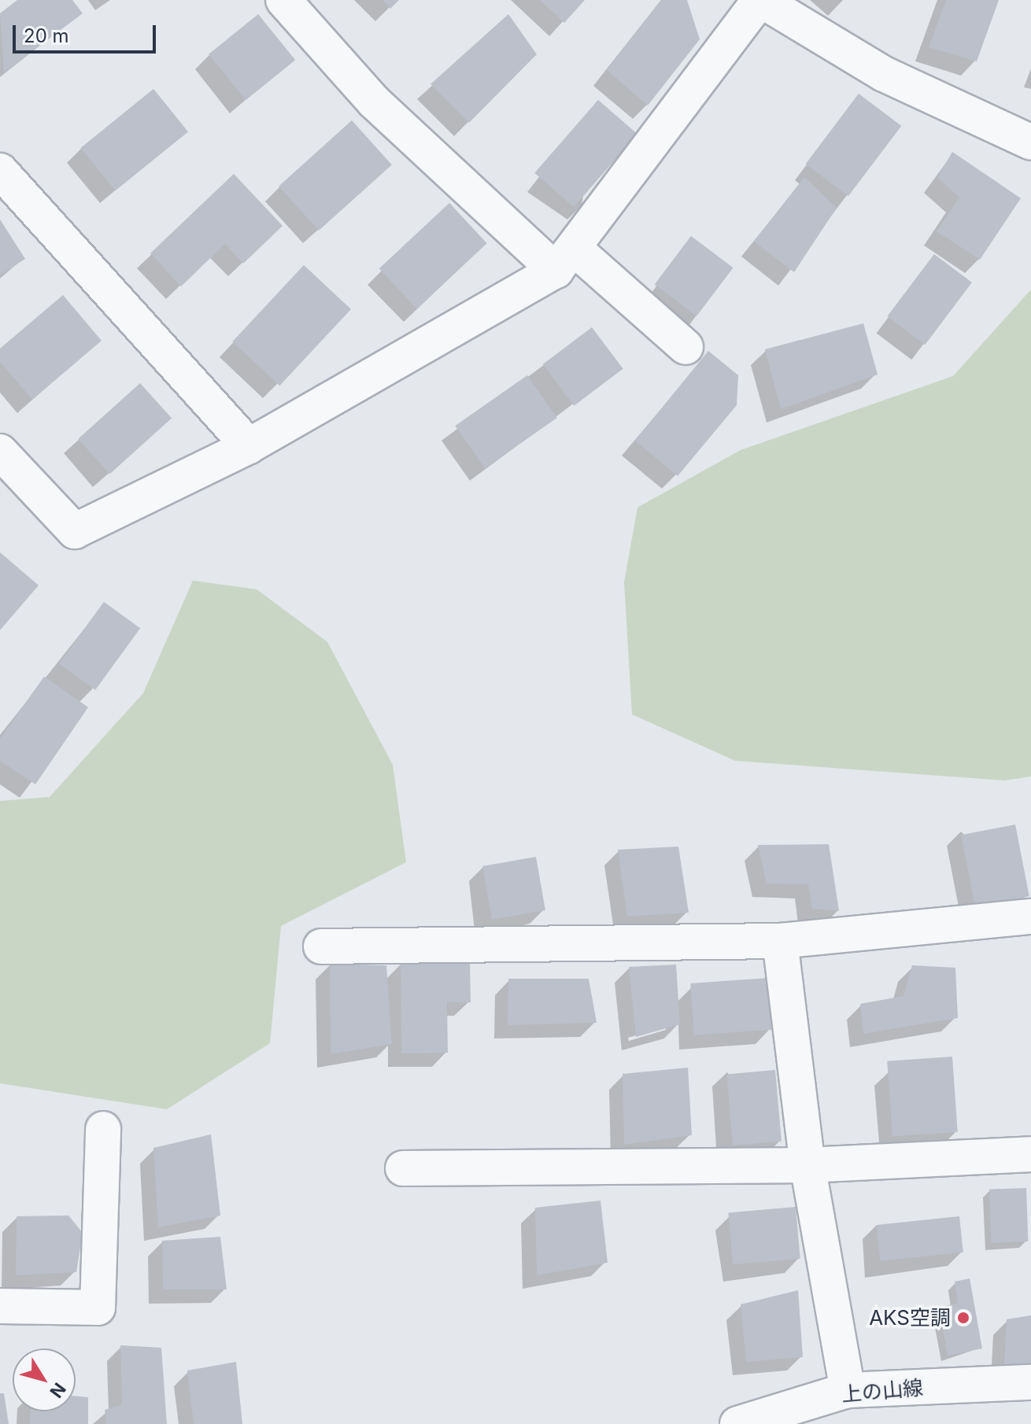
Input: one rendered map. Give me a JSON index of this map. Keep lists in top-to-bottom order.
{
  "streets": {
    "street": ["上の山線"]
  },
  "places": ["AKS空調"],
  "scale_bar": "20 m",
  "north": "bottom right"
}
